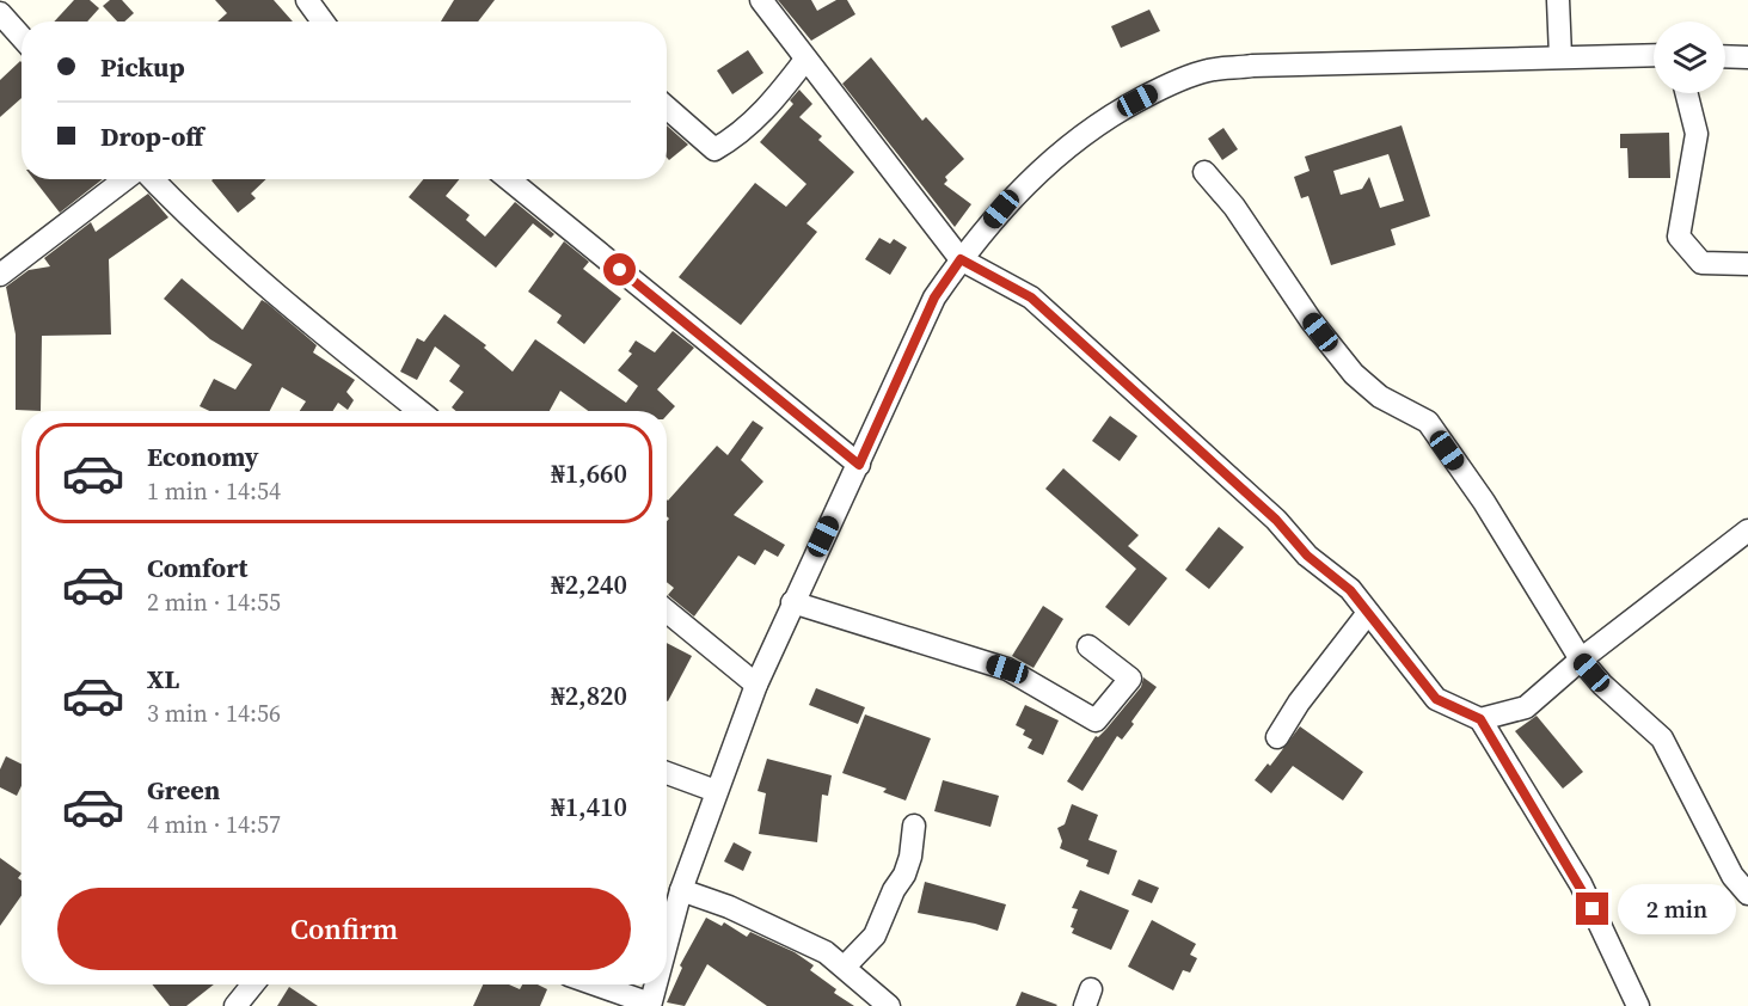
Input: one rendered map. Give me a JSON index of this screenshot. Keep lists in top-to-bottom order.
{
  "page": {
    "banner": ["Pickup", "Drop-off"],
    "list": [
      {
        "name": "Economy",
        "note": "1 min · 14:54",
        "value": "₦1,660"
      },
      {
        "name": "Comfort",
        "note": "2 min · 14:55",
        "value": "₦2,240"
      },
      {
        "name": "XL",
        "note": "3 min · 14:56",
        "value": "₦2,820"
      },
      {
        "name": "Green",
        "note": "4 min · 14:57",
        "value": "₦1,410"
      }
    ],
    "buttons": "Confirm",
    "bubble": "2 min"
  }
}
